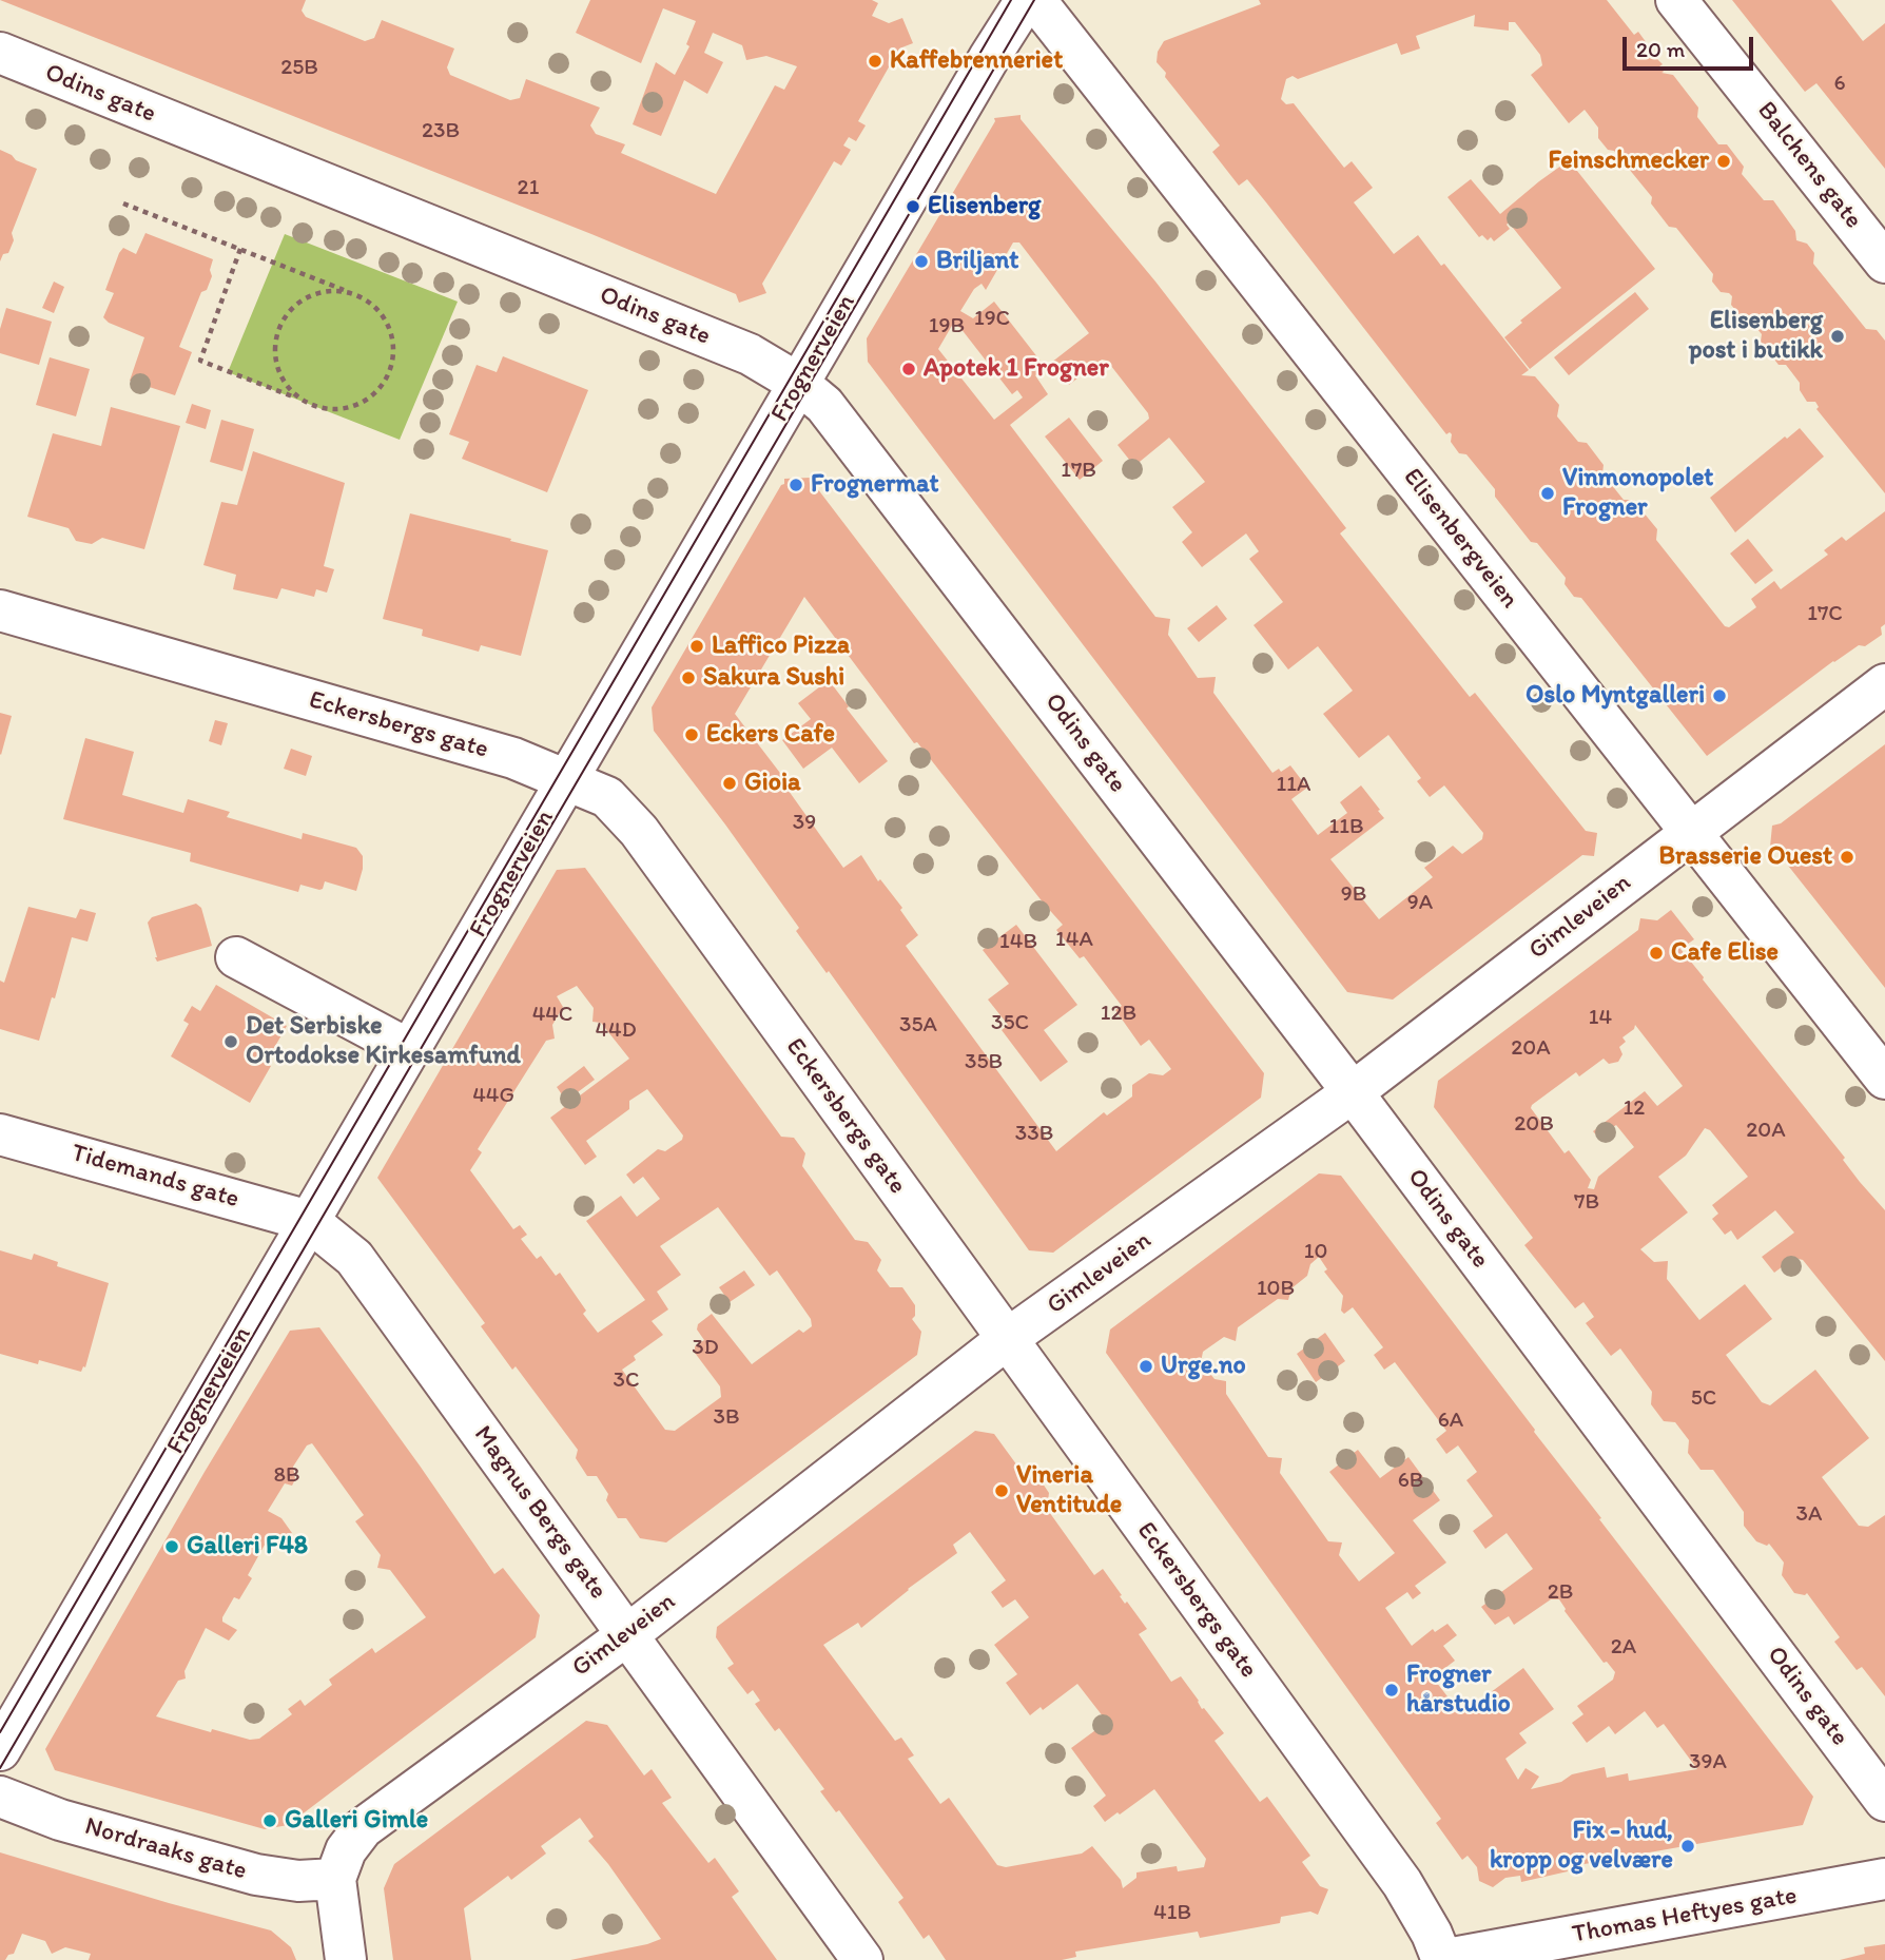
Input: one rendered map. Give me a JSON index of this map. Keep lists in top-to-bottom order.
{
  "streets": {
    "street": [
      "Odins gate",
      "Balchens gate",
      "Frognerveien",
      "Elisenbergveien",
      "Eckersbergs gate",
      "Gimleveien",
      "Tidemands gate",
      "Magnus Bergs gate",
      "Nordraaks gate",
      "Thomas Heftyes gate"
    ]
  },
  "crossings": [
    ["Odins gate", "Frognerveien"],
    ["Odins gate", "Gimleveien"],
    ["Frognerveien", "Eckersbergs gate"],
    ["Frognerveien", "Tidemands gate"],
    ["Frognerveien", "Magnus Bergs gate"],
    ["Elisenbergveien", "Gimleveien"],
    ["Eckersbergs gate", "Gimleveien"],
    ["Eckersbergs gate", "Thomas Heftyes gate"],
    ["Gimleveien", "Magnus Bergs gate"],
    ["Gimleveien", "Nordraaks gate"],
    ["Tidemands gate", "Magnus Bergs gate"]
  ],
  "places": [
    "Kaffebrenneriet",
    "Feinschmecker",
    "Elisenberg",
    "Briljant",
    "Elisenberg post i butikk",
    "Apotek 1 Frogner",
    "Frognermat",
    "Vinmonopolet Frogner",
    "Laffico Pizza",
    "Sakura Sushi",
    "Oslo Myntgalleri",
    "Eckers Cafe",
    "Gioia",
    "Brasserie Ouest",
    "Cafe Elise",
    "Det Serbiske Ortodokse Kirkesamfund",
    "Urge.no",
    "Vineria Ventitude",
    "Galleri F48",
    "Frogner hårstudio",
    "Galleri Gimle",
    "Fix - hud, kropp og velvære"
  ],
  "house_numbers": [
    "25B",
    "6",
    "23B",
    "21",
    "19C",
    "19B",
    "17B",
    "17C",
    "11A",
    "39",
    "11B",
    "9B",
    "9A",
    "14A",
    "14B",
    "12B",
    "44C",
    "14",
    "35C",
    "35A",
    "44D",
    "20A",
    "35B",
    "44G",
    "12",
    "20B",
    "20A",
    "33B",
    "7B",
    "10",
    "10B",
    "3D",
    "3C",
    "5C",
    "3B",
    "6A",
    "8B",
    "6B",
    "3A",
    "2B",
    "2A",
    "39A",
    "41B"
  ],
  "scale_bar": "20 m"
}
